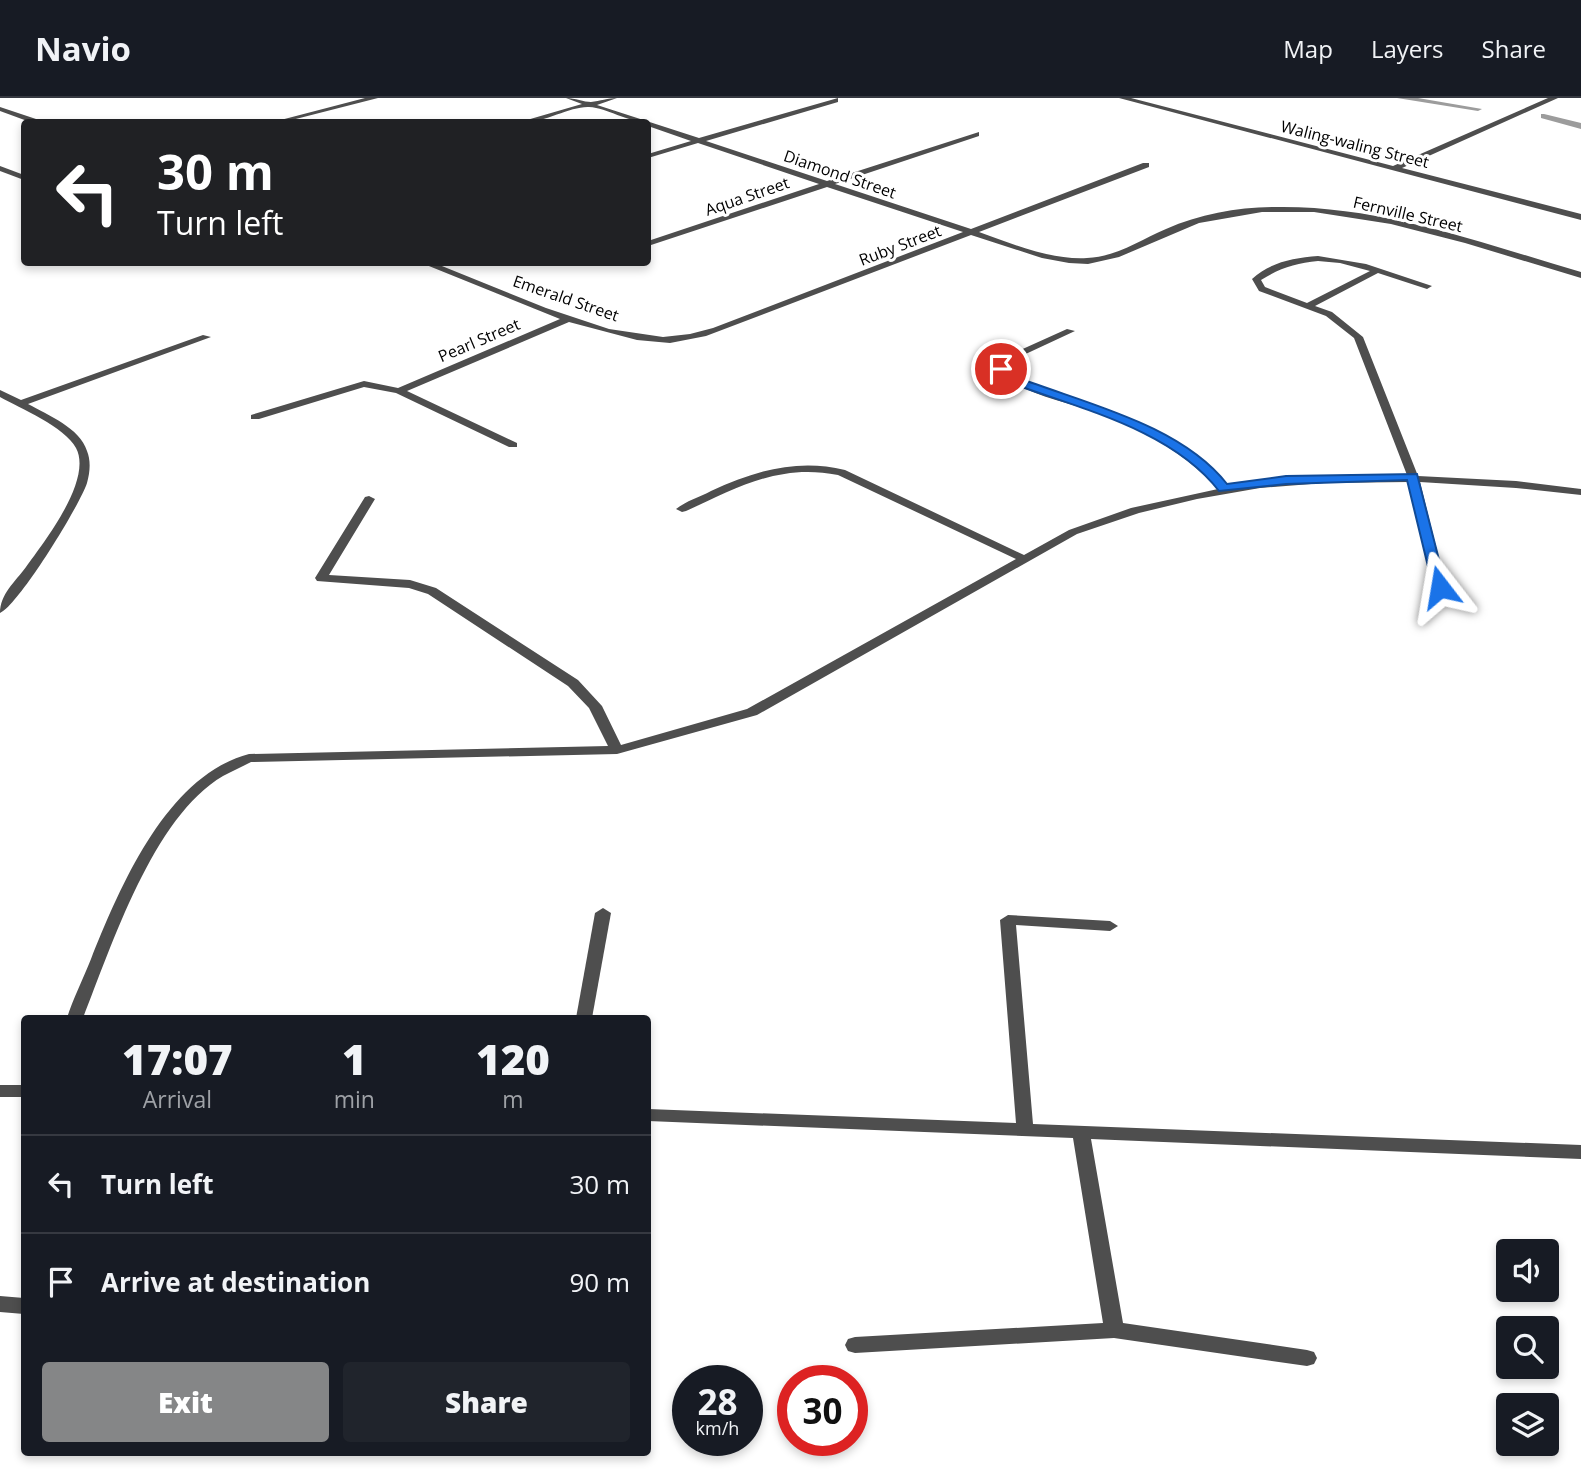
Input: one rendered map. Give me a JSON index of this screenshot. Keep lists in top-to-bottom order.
{
  "streets": {
    "street": [
      "Waling-waling Street",
      "Diamond Street",
      "Aqua Street",
      "Fernville Street",
      "Ruby Street",
      "Emerald Street",
      "Pearl Street"
    ]
  },
  "crossings": [
    ["Diamond Street", "Aqua Street"],
    ["Diamond Street", "Fernville Street"],
    ["Diamond Street", "Ruby Street"],
    ["Ruby Street", "Emerald Street"],
    ["Emerald Street", "Pearl Street"]
  ],
  "page": {
    "header": "Navio",
    "nav": ["Map", "Layers", "Share"],
    "turn": ["30 m", "Turn left"],
    "eta": [
      "17:07",
      "Arrival",
      "1",
      "min",
      "120",
      "m"
    ],
    "list": [
      {
        "name": "Turn left",
        "value": "30 m"
      },
      {
        "name": "Arrive at destination",
        "value": "90 m"
      }
    ],
    "buttons": ["Exit", "Share"],
    "speed": "28 km/h",
    "limit": "30"
  }
}
